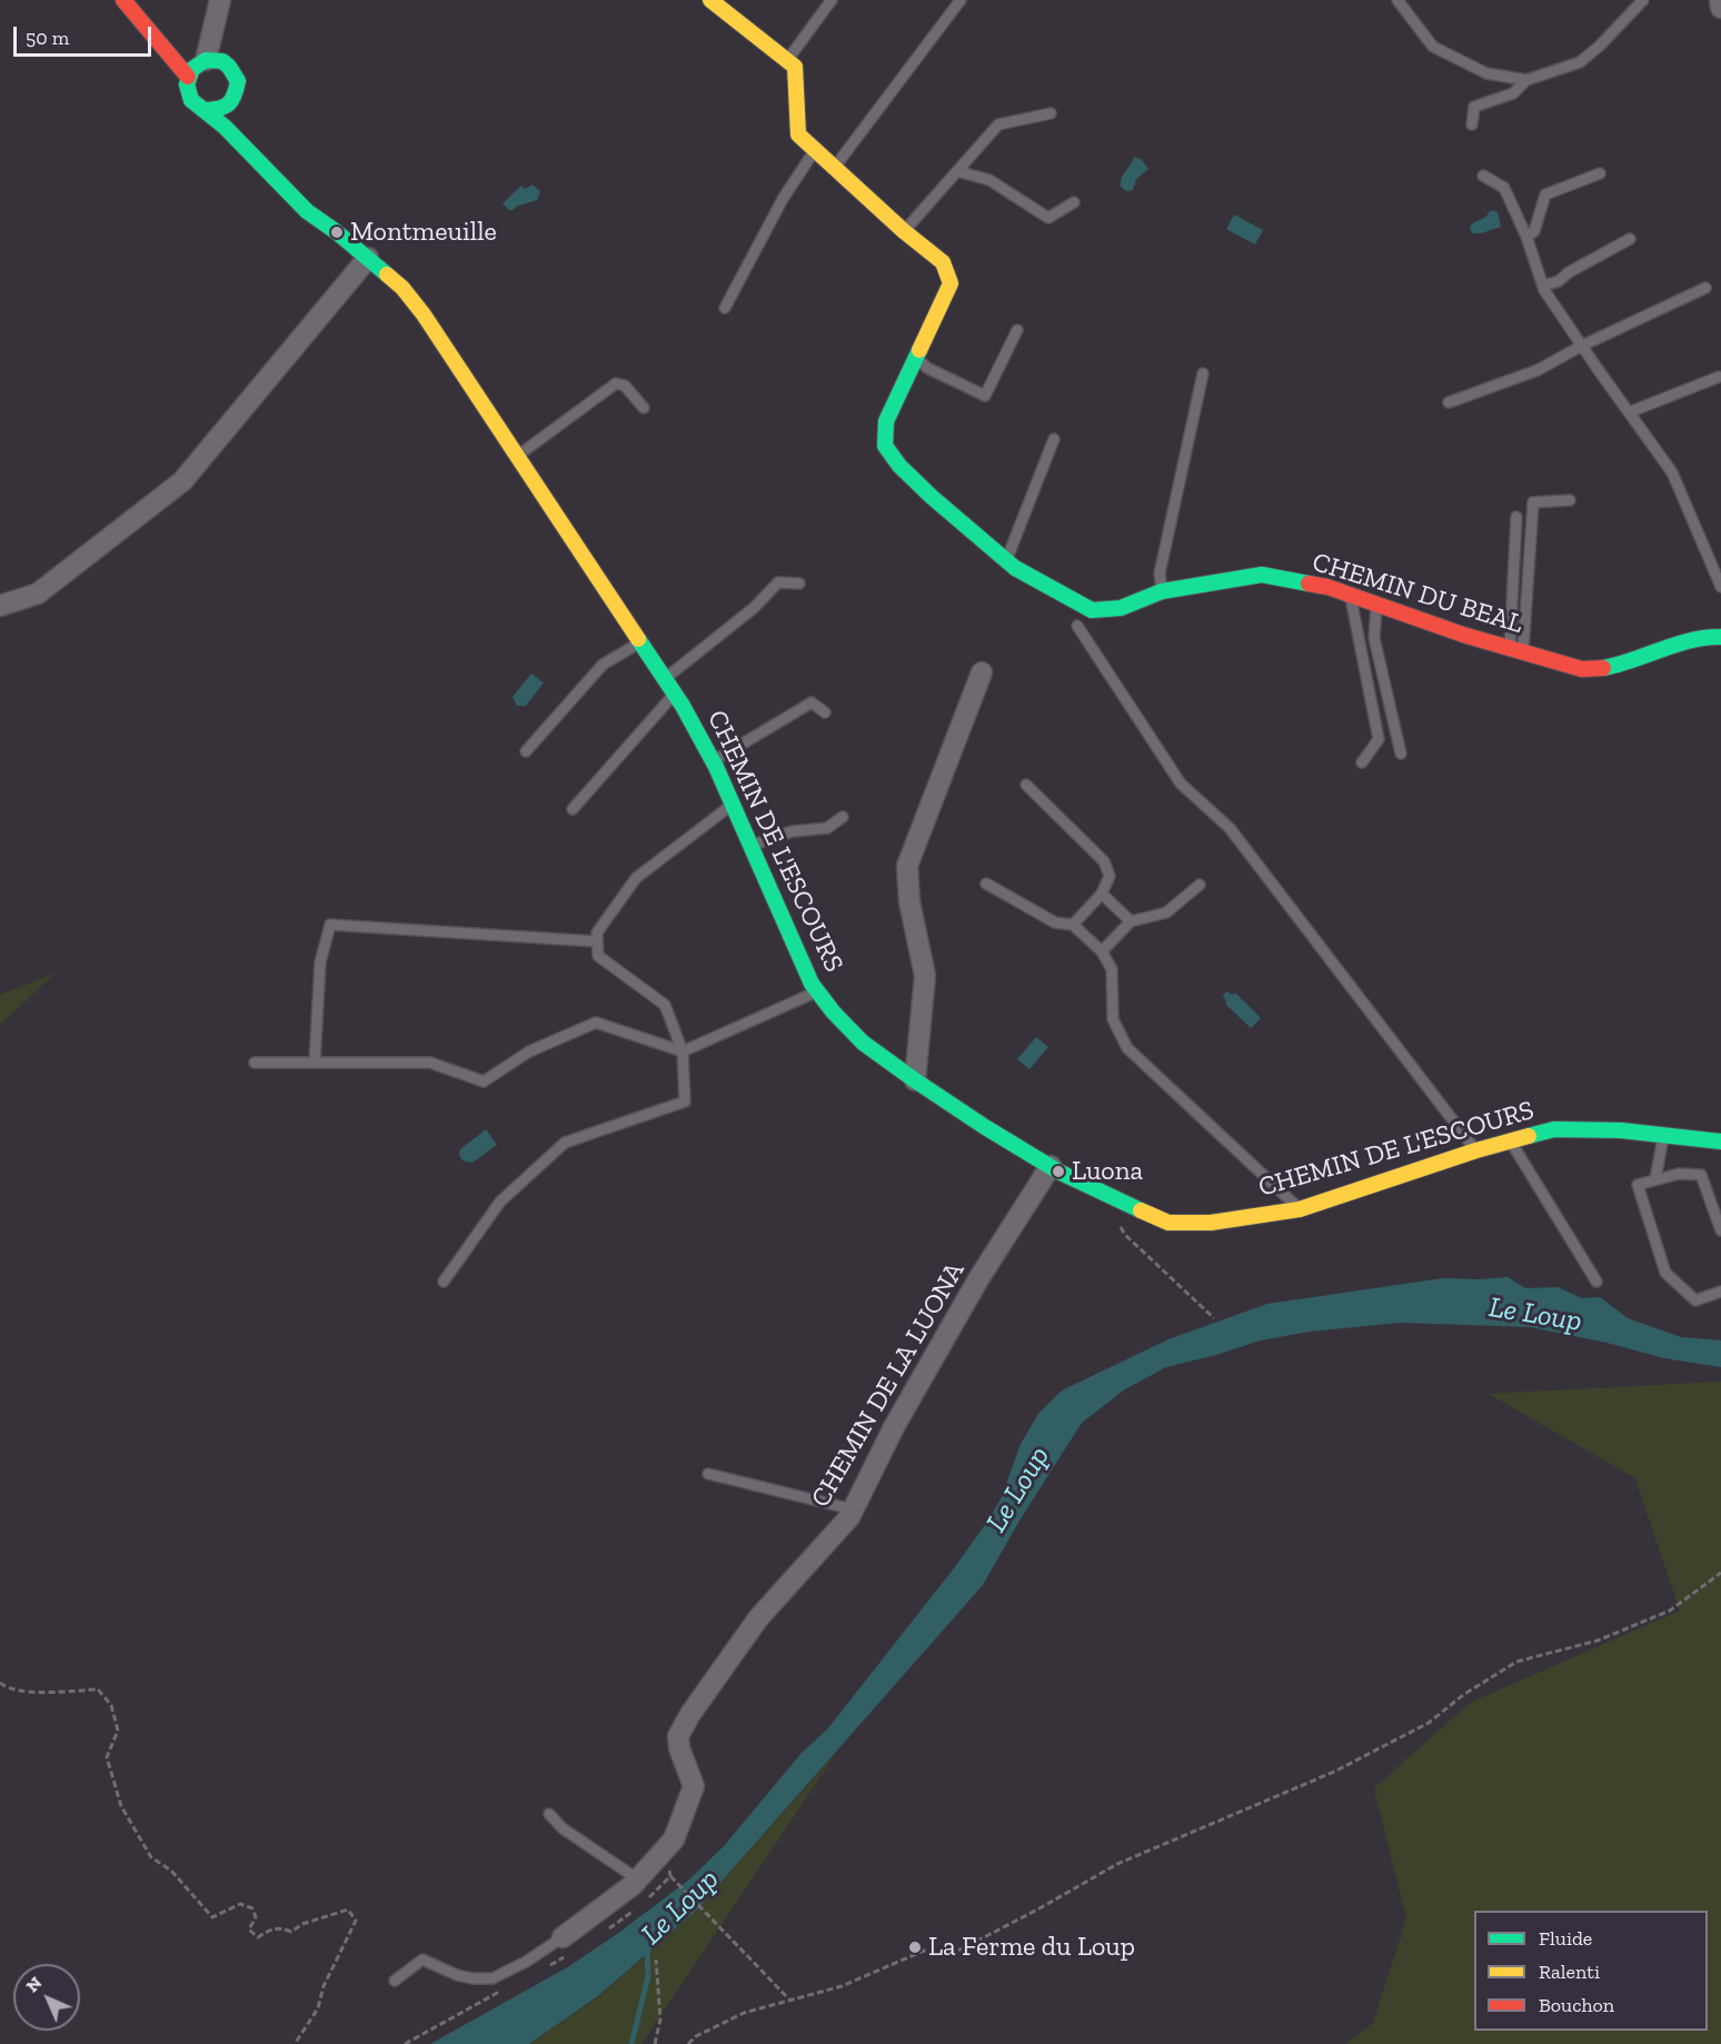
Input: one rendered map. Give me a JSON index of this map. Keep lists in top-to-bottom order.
{
  "streets": {
    "street": ["CHEMIN DU BEAL", "CHEMIN DE L'ESCOURS", "CHEMIN DE LA LUONA"]
  },
  "crossings": [
    ["CHEMIN DE L'ESCOURS", "CHEMIN DE LA LUONA"]
  ],
  "water": ["Le Loup"],
  "places": ["Montmeuille", "Luona", "La Ferme du Loup"],
  "legend": ["Fluide", "Ralenti", "Bouchon"],
  "scale_bar": "50 m",
  "north": "top left"
}
